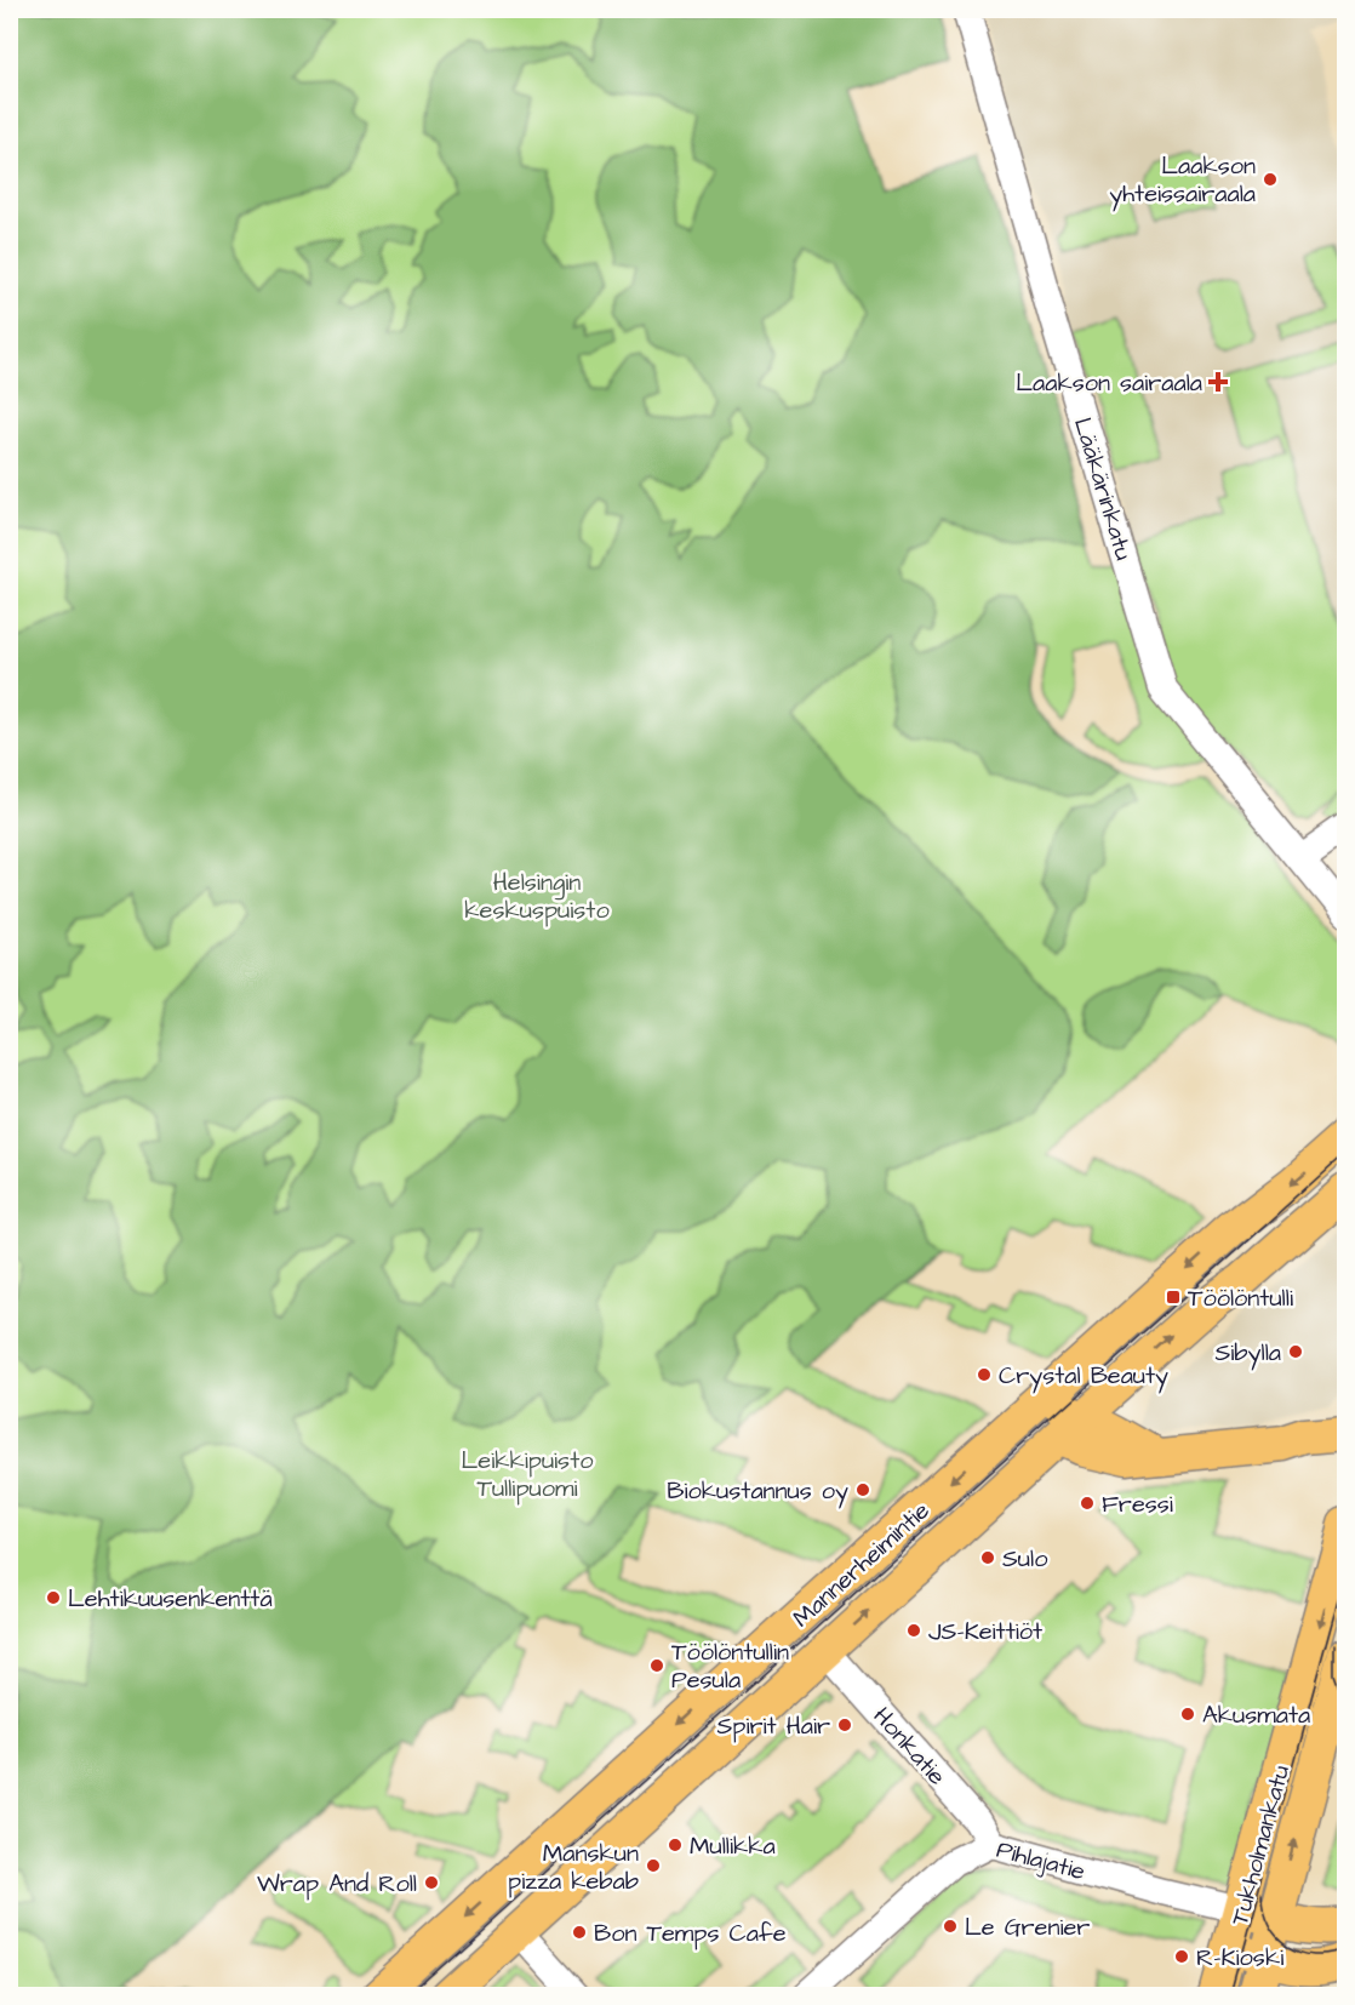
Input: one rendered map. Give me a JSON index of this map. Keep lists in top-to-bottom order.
{
  "streets": {
    "main road": ["Mannerheimintie", "Tukholmankatu"],
    "street": ["Lääkärinkatu", "Honkatie", "Pihlajatie"]
  },
  "crossings": [
    ["Mannerheimintie", "Honkatie"],
    ["Honkatie", "Pihlajatie"],
    ["Tukholmankatu", "Pihlajatie"]
  ],
  "parks": ["Helsingin keskuspuisto", "Leikkipuisto Tullipuomi"],
  "places": {
    "other": [
      "Laakson yhteissairaala",
      "Sibylla",
      "Crystal Beauty",
      "Biokustannus oy",
      "Fressi",
      "Sulo",
      "Lehtikuusenkenttä",
      "JS-Keittiöt",
      "Töölöntullin Pesula",
      "Akusmata",
      "Spirit Hair",
      "Mullikka",
      "Manskun pizza kebab",
      "Wrap And Roll",
      "Le Grenier",
      "Bon Temps Cafe",
      "R-Kioski"
    ],
    "health": ["Laakson sairaala"],
    "transit": ["Töölöntulli"]
  }
}
